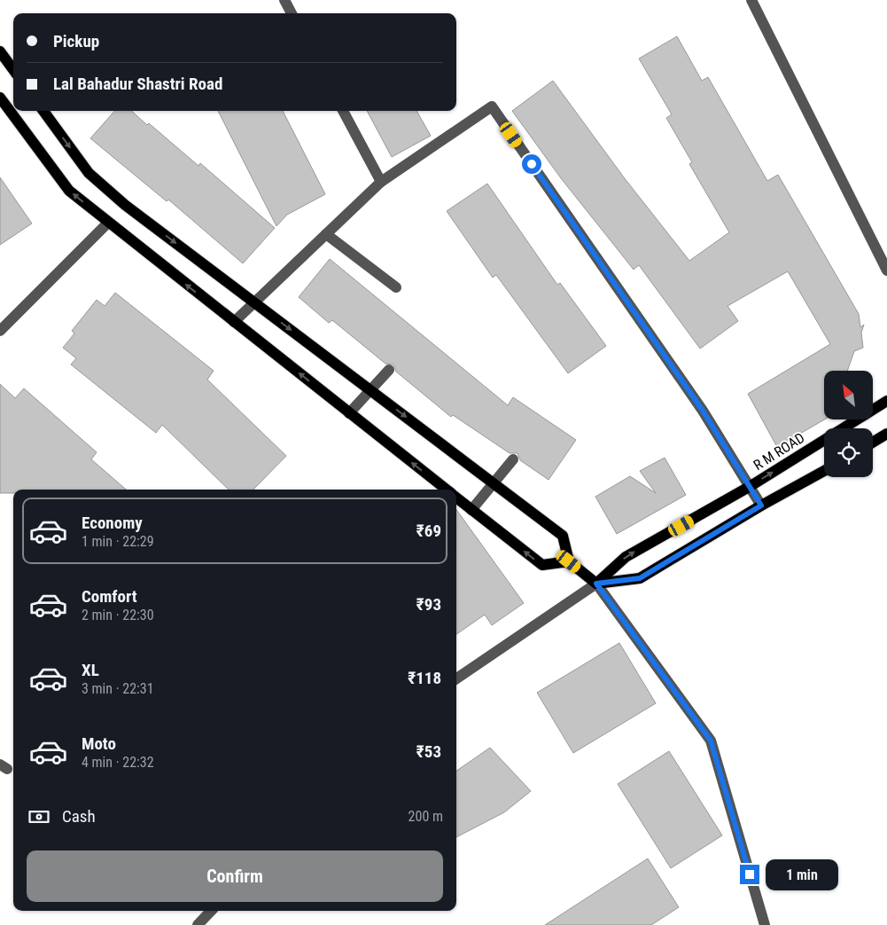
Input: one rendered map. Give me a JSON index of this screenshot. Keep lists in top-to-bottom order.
{
  "streets": {
    "main road": ["R M ROAD"]
  },
  "north": "top left",
  "page": {
    "banner": ["Pickup", "Lal Bahadur Shastri Road"],
    "list": [
      {
        "name": "Economy",
        "note": "1 min · 22:29",
        "value": "₹69"
      },
      {
        "name": "Comfort",
        "note": "2 min · 22:30",
        "value": "₹93"
      },
      {
        "name": "XL",
        "note": "3 min · 22:31",
        "value": "₹118"
      },
      {
        "name": "Moto",
        "note": "4 min · 22:32",
        "value": "₹53"
      }
    ],
    "pay": ["Cash", "200 m"],
    "buttons": "Confirm",
    "bubble": "1 min"
  }
}
